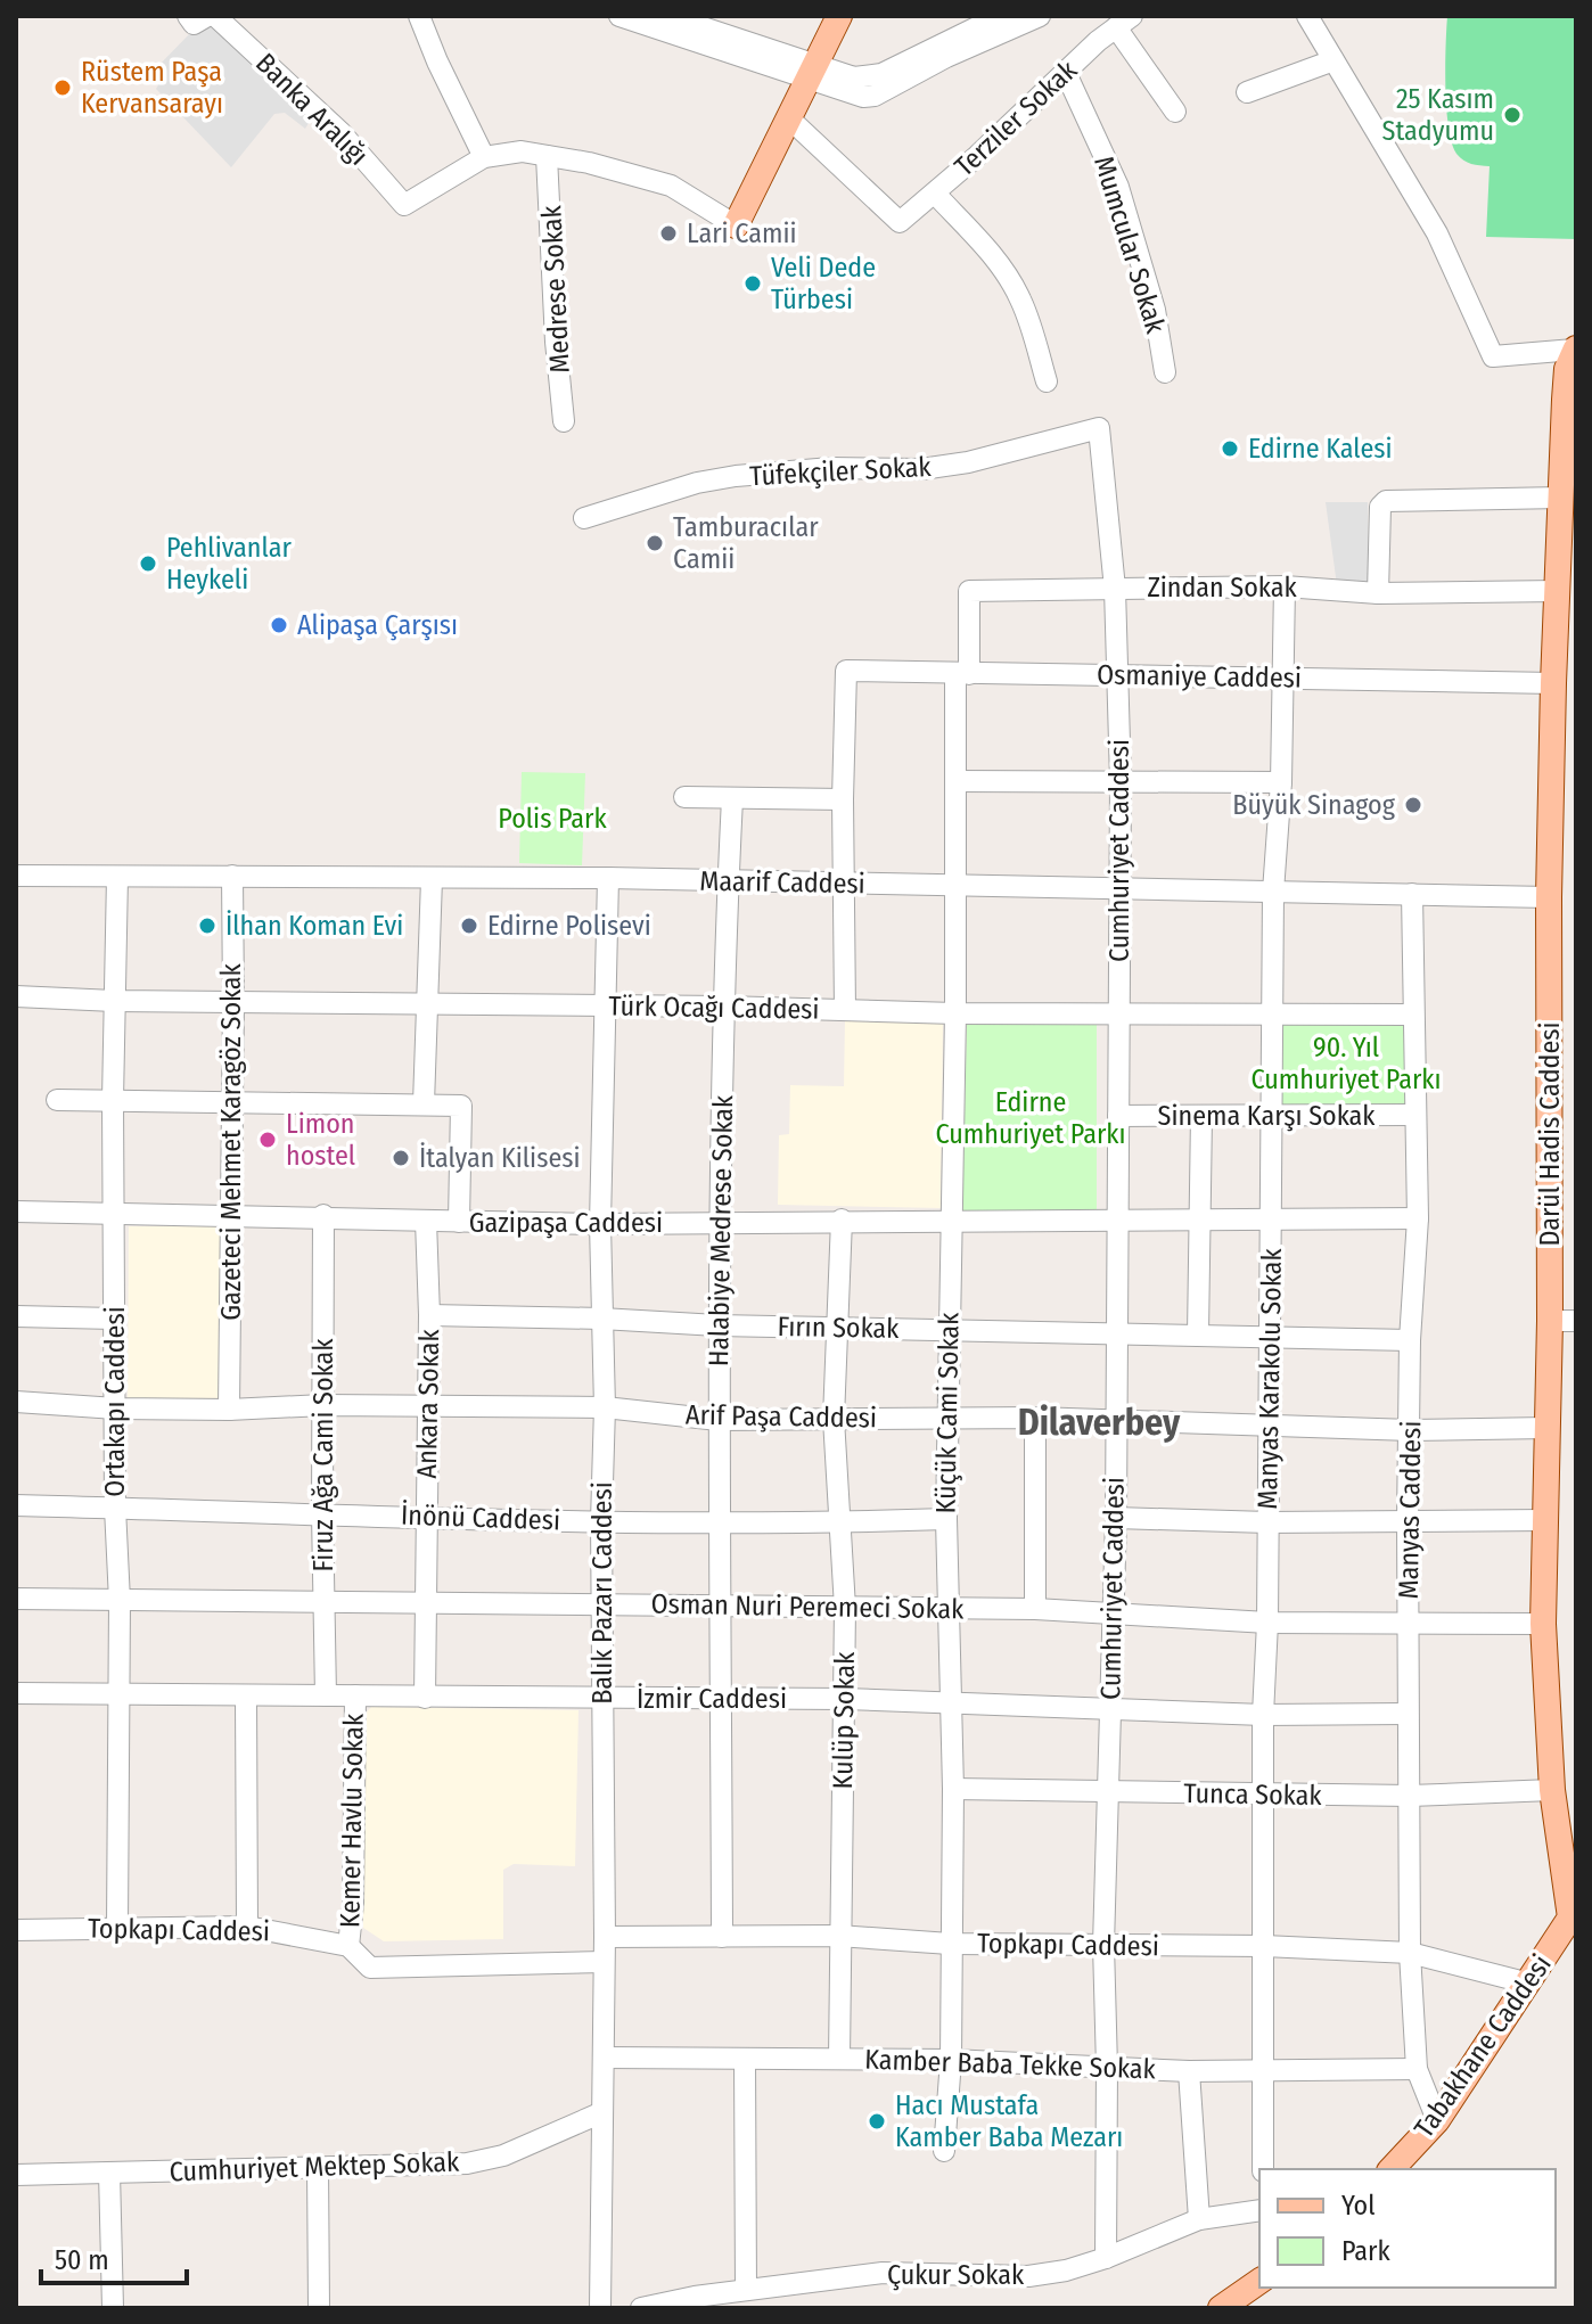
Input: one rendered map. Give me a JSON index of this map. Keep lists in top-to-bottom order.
{
  "streets": {
    "main road": ["Darül Hadis Caddesi", "Tabakhane Caddesi"],
    "street": [
      "Banka Aralığı",
      "Terziler Sokak",
      "Mumcular Sokak",
      "Medrese Sokak",
      "Tüfekçiler Sokak",
      "Zindan Sokak",
      "Osmaniye Caddesi",
      "Cumhuriyet Caddesi",
      "Maarif Caddesi",
      "Türk Ocağı Caddesi",
      "Sinema Karşı Sokak",
      "Gazeteci Mehmet Karagöz Sokak",
      "Gazipaşa Caddesi",
      "Halabiye Medrese Sokak",
      "Fırın Sokak",
      "Manyas Karakolu Sokak",
      "Ortakapı Caddesi",
      "Ankara Sokak",
      "Küçük Cami Sokak",
      "Arif Paşa Caddesi",
      "Firuz Ağa Cami Sokak",
      "Manyas Caddesi",
      "İnönü Caddesi",
      "Balık Pazarı Caddesi",
      "Osman Nuri Peremeci Sokak",
      "İzmir Caddesi",
      "Kulüp Sokak",
      "Tunca Sokak",
      "Kemer Havlu Sokak",
      "Topkapı Caddesi",
      "Kamber Baba Tekke Sokak",
      "Cumhuriyet Mektep Sokak",
      "Çukur Sokak"
    ]
  },
  "crossings": [
    ["Terziler Sokak", "Mumcular Sokak"],
    ["Tüfekçiler Sokak", "Cumhuriyet Caddesi"],
    ["Zindan Sokak", "Osmaniye Caddesi"],
    ["Zindan Sokak", "Cumhuriyet Caddesi"],
    ["Zindan Sokak", "Darül Hadis Caddesi"],
    ["Zindan Sokak", "Manyas Karakolu Sokak"],
    ["Zindan Sokak", "Küçük Cami Sokak"],
    ["Osmaniye Caddesi", "Cumhuriyet Caddesi"],
    ["Osmaniye Caddesi", "Darül Hadis Caddesi"],
    ["Osmaniye Caddesi", "Manyas Karakolu Sokak"],
    ["Osmaniye Caddesi", "Küçük Cami Sokak"],
    ["Cumhuriyet Caddesi", "Maarif Caddesi"],
    ["Cumhuriyet Caddesi", "Türk Ocağı Caddesi"],
    ["Cumhuriyet Caddesi", "Sinema Karşı Sokak"],
    ["Cumhuriyet Caddesi", "Gazipaşa Caddesi"],
    ["Cumhuriyet Caddesi", "Fırın Sokak"],
    ["Cumhuriyet Caddesi", "Arif Paşa Caddesi"],
    ["Cumhuriyet Caddesi", "Osman Nuri Peremeci Sokak"],
    ["Cumhuriyet Caddesi", "İzmir Caddesi"],
    ["Cumhuriyet Caddesi", "Tunca Sokak"],
    ["Cumhuriyet Caddesi", "Topkapı Caddesi"],
    ["Cumhuriyet Caddesi", "Kamber Baba Tekke Sokak"],
    ["Cumhuriyet Caddesi", "Çukur Sokak"],
    ["Maarif Caddesi", "Darül Hadis Caddesi"],
    ["Maarif Caddesi", "Gazeteci Mehmet Karagöz Sokak"],
    ["Maarif Caddesi", "Halabiye Medrese Sokak"],
    ["Maarif Caddesi", "Manyas Karakolu Sokak"],
    ["Maarif Caddesi", "Ortakapı Caddesi"],
    ["Maarif Caddesi", "Küçük Cami Sokak"],
    ["Maarif Caddesi", "Manyas Caddesi"],
    ["Maarif Caddesi", "Balık Pazarı Caddesi"],
    ["Türk Ocağı Caddesi", "Gazeteci Mehmet Karagöz Sokak"],
    ["Türk Ocağı Caddesi", "Halabiye Medrese Sokak"],
    ["Türk Ocağı Caddesi", "Manyas Karakolu Sokak"],
    ["Türk Ocağı Caddesi", "Ortakapı Caddesi"],
    ["Türk Ocağı Caddesi", "Küçük Cami Sokak"],
    ["Türk Ocağı Caddesi", "Manyas Caddesi"],
    ["Türk Ocağı Caddesi", "Balık Pazarı Caddesi"],
    ["Sinema Karşı Sokak", "Manyas Karakolu Sokak"],
    ["Sinema Karşı Sokak", "Manyas Caddesi"],
    ["Darül Hadis Caddesi", "Arif Paşa Caddesi"],
    ["Darül Hadis Caddesi", "Osman Nuri Peremeci Sokak"],
    ["Darül Hadis Caddesi", "Tunca Sokak"],
    ["Darül Hadis Caddesi", "Tabakhane Caddesi"],
    ["Gazeteci Mehmet Karagöz Sokak", "Gazipaşa Caddesi"],
    ["Gazeteci Mehmet Karagöz Sokak", "Arif Paşa Caddesi"],
    ["Gazipaşa Caddesi", "Halabiye Medrese Sokak"],
    ["Gazipaşa Caddesi", "Manyas Karakolu Sokak"],
    ["Gazipaşa Caddesi", "Ortakapı Caddesi"],
    ["Gazipaşa Caddesi", "Ankara Sokak"],
    ["Gazipaşa Caddesi", "Küçük Cami Sokak"],
    ["Gazipaşa Caddesi", "Firuz Ağa Cami Sokak"],
    ["Gazipaşa Caddesi", "Manyas Caddesi"],
    ["Gazipaşa Caddesi", "Balık Pazarı Caddesi"],
    ["Gazipaşa Caddesi", "Kulüp Sokak"],
    ["Halabiye Medrese Sokak", "Fırın Sokak"],
    ["Halabiye Medrese Sokak", "Arif Paşa Caddesi"],
    ["Halabiye Medrese Sokak", "İnönü Caddesi"],
    ["Halabiye Medrese Sokak", "Osman Nuri Peremeci Sokak"],
    ["Halabiye Medrese Sokak", "İzmir Caddesi"],
    ["Halabiye Medrese Sokak", "Topkapı Caddesi"],
    ["Fırın Sokak", "Manyas Karakolu Sokak"],
    ["Fırın Sokak", "Ankara Sokak"],
    ["Fırın Sokak", "Küçük Cami Sokak"],
    ["Fırın Sokak", "Manyas Caddesi"],
    ["Fırın Sokak", "Balık Pazarı Caddesi"],
    ["Fırın Sokak", "Kulüp Sokak"],
    ["Manyas Karakolu Sokak", "Arif Paşa Caddesi"],
    ["Manyas Karakolu Sokak", "Osman Nuri Peremeci Sokak"],
    ["Manyas Karakolu Sokak", "İzmir Caddesi"],
    ["Manyas Karakolu Sokak", "Tunca Sokak"],
    ["Manyas Karakolu Sokak", "Topkapı Caddesi"],
    ["Manyas Karakolu Sokak", "Kamber Baba Tekke Sokak"],
    ["Ortakapı Caddesi", "Arif Paşa Caddesi"],
    ["Ortakapı Caddesi", "İnönü Caddesi"],
    ["Ortakapı Caddesi", "Osman Nuri Peremeci Sokak"],
    ["Ortakapı Caddesi", "İzmir Caddesi"],
    ["Ortakapı Caddesi", "Topkapı Caddesi"],
    ["Ankara Sokak", "Arif Paşa Caddesi"],
    ["Ankara Sokak", "İnönü Caddesi"],
    ["Ankara Sokak", "Osman Nuri Peremeci Sokak"],
    ["Ankara Sokak", "İzmir Caddesi"],
    ["Küçük Cami Sokak", "Arif Paşa Caddesi"],
    ["Küçük Cami Sokak", "İnönü Caddesi"],
    ["Küçük Cami Sokak", "Osman Nuri Peremeci Sokak"],
    ["Küçük Cami Sokak", "İzmir Caddesi"],
    ["Küçük Cami Sokak", "Tunca Sokak"],
    ["Küçük Cami Sokak", "Topkapı Caddesi"],
    ["Küçük Cami Sokak", "Kamber Baba Tekke Sokak"],
    ["Arif Paşa Caddesi", "Firuz Ağa Cami Sokak"],
    ["Arif Paşa Caddesi", "Manyas Caddesi"],
    ["Arif Paşa Caddesi", "Balık Pazarı Caddesi"],
    ["Arif Paşa Caddesi", "Kulüp Sokak"],
    ["Firuz Ağa Cami Sokak", "İnönü Caddesi"],
    ["Firuz Ağa Cami Sokak", "Osman Nuri Peremeci Sokak"],
    ["Firuz Ağa Cami Sokak", "İzmir Caddesi"],
    ["Manyas Caddesi", "Osman Nuri Peremeci Sokak"],
    ["Manyas Caddesi", "İzmir Caddesi"],
    ["Manyas Caddesi", "Tunca Sokak"],
    ["Manyas Caddesi", "Topkapı Caddesi"],
    ["Manyas Caddesi", "Tabakhane Caddesi"],
    ["Manyas Caddesi", "Kamber Baba Tekke Sokak"],
    ["İnönü Caddesi", "Balık Pazarı Caddesi"],
    ["İnönü Caddesi", "Kulüp Sokak"],
    ["Balık Pazarı Caddesi", "Osman Nuri Peremeci Sokak"],
    ["Balık Pazarı Caddesi", "İzmir Caddesi"],
    ["Balık Pazarı Caddesi", "Topkapı Caddesi"],
    ["Balık Pazarı Caddesi", "Kamber Baba Tekke Sokak"],
    ["Balık Pazarı Caddesi", "Cumhuriyet Mektep Sokak"],
    ["Osman Nuri Peremeci Sokak", "Kulüp Sokak"],
    ["İzmir Caddesi", "Kulüp Sokak"],
    ["İzmir Caddesi", "Kemer Havlu Sokak"],
    ["Kulüp Sokak", "Topkapı Caddesi"],
    ["Kulüp Sokak", "Kamber Baba Tekke Sokak"],
    ["Kemer Havlu Sokak", "Topkapı Caddesi"],
    ["Topkapı Caddesi", "Tabakhane Caddesi"]
  ],
  "districts": ["Dilaverbey"],
  "parks": ["Polis Park", "90. Yıl Cumhuriyet Parkı", "Edirne Cumhuriyet Parkı"],
  "places": [
    "Rüstem Paşa Kervansarayı",
    "25 Kasım Stadyumu",
    "Lari Camii",
    "Veli Dede Türbesi",
    "Edirne Kalesi",
    "Tamburacılar Camii",
    "Pehlivanlar Heykeli",
    "Alipaşa Çarşısı",
    "Büyük Sinagog",
    "İlhan Koman Evi",
    "Edirne Polisevi",
    "Limon hostel",
    "İtalyan Kilisesi",
    "Hacı Mustafa Kamber Baba Mezarı"
  ],
  "legend": ["Yol", "Park"],
  "scale_bar": "50 m"
}
